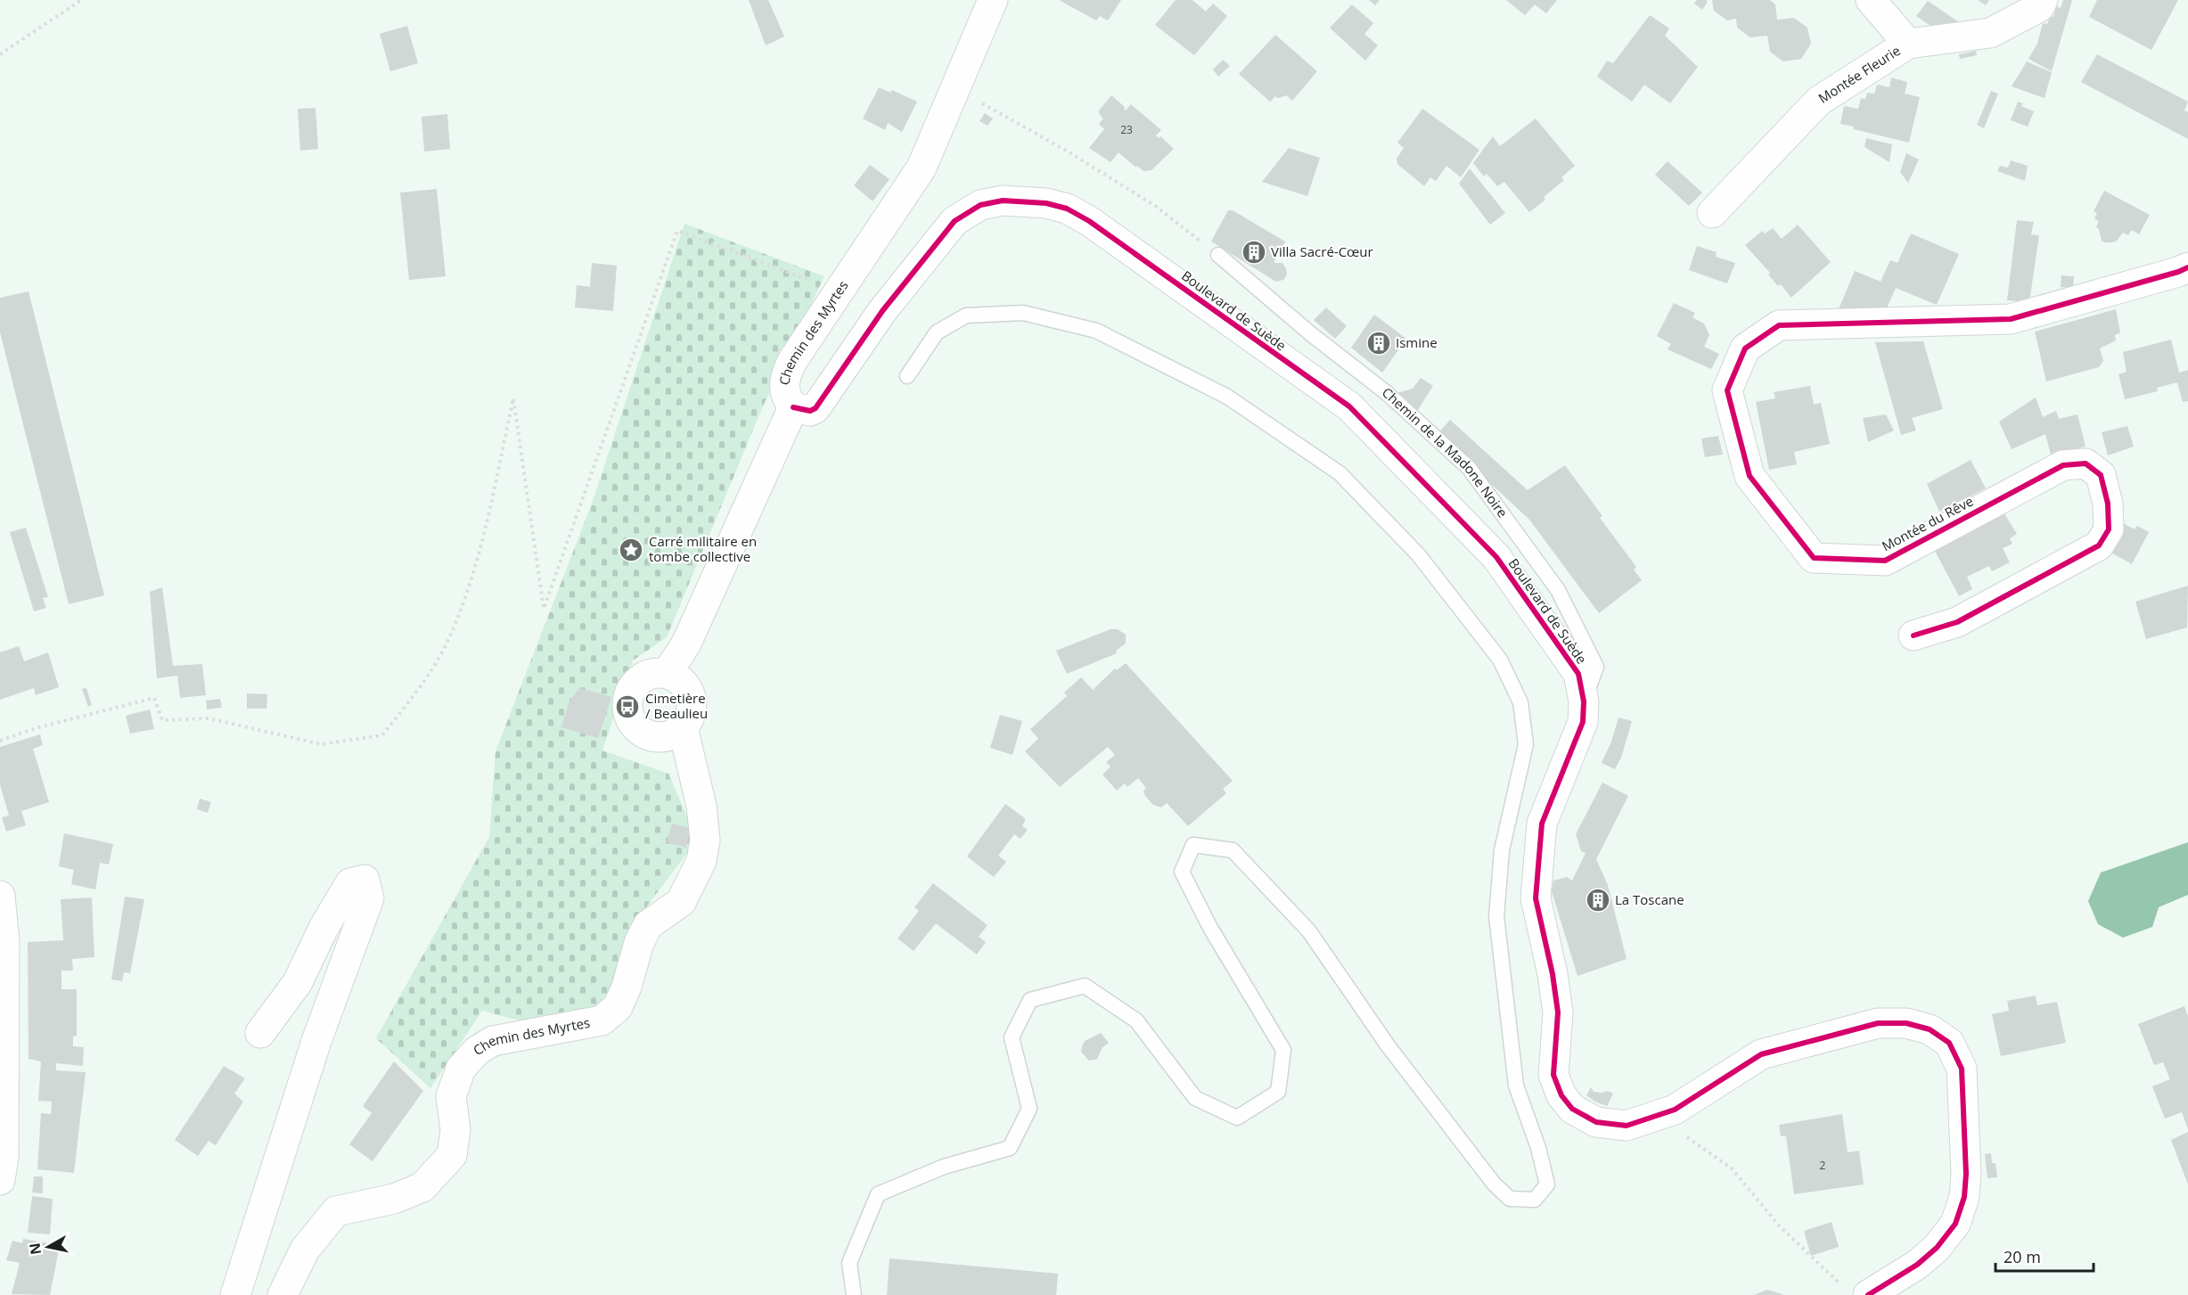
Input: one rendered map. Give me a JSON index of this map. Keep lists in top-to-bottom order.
{
  "streets": {
    "street": [
      "Montée Fleurie",
      "Boulevard de Suède",
      "Chemin des Myrtes",
      "Montée du Rêve"
    ],
    "lane": ["Chemin de la Madone Noire"]
  },
  "crossings": [
    ["Boulevard de Suède", "Chemin des Myrtes"],
    ["Boulevard de Suède", "Chemin de la Madone Noire"]
  ],
  "places": {
    "building": ["Villa Sacré-Cœur", "Ismine", "La Toscane"],
    "place": ["Carré militaire en tombe collective"],
    "bus stop": ["Cimetière / Beaulieu"]
  },
  "house_numbers": ["23", "2"],
  "scale_bar": "20 m",
  "north": "left"
}
